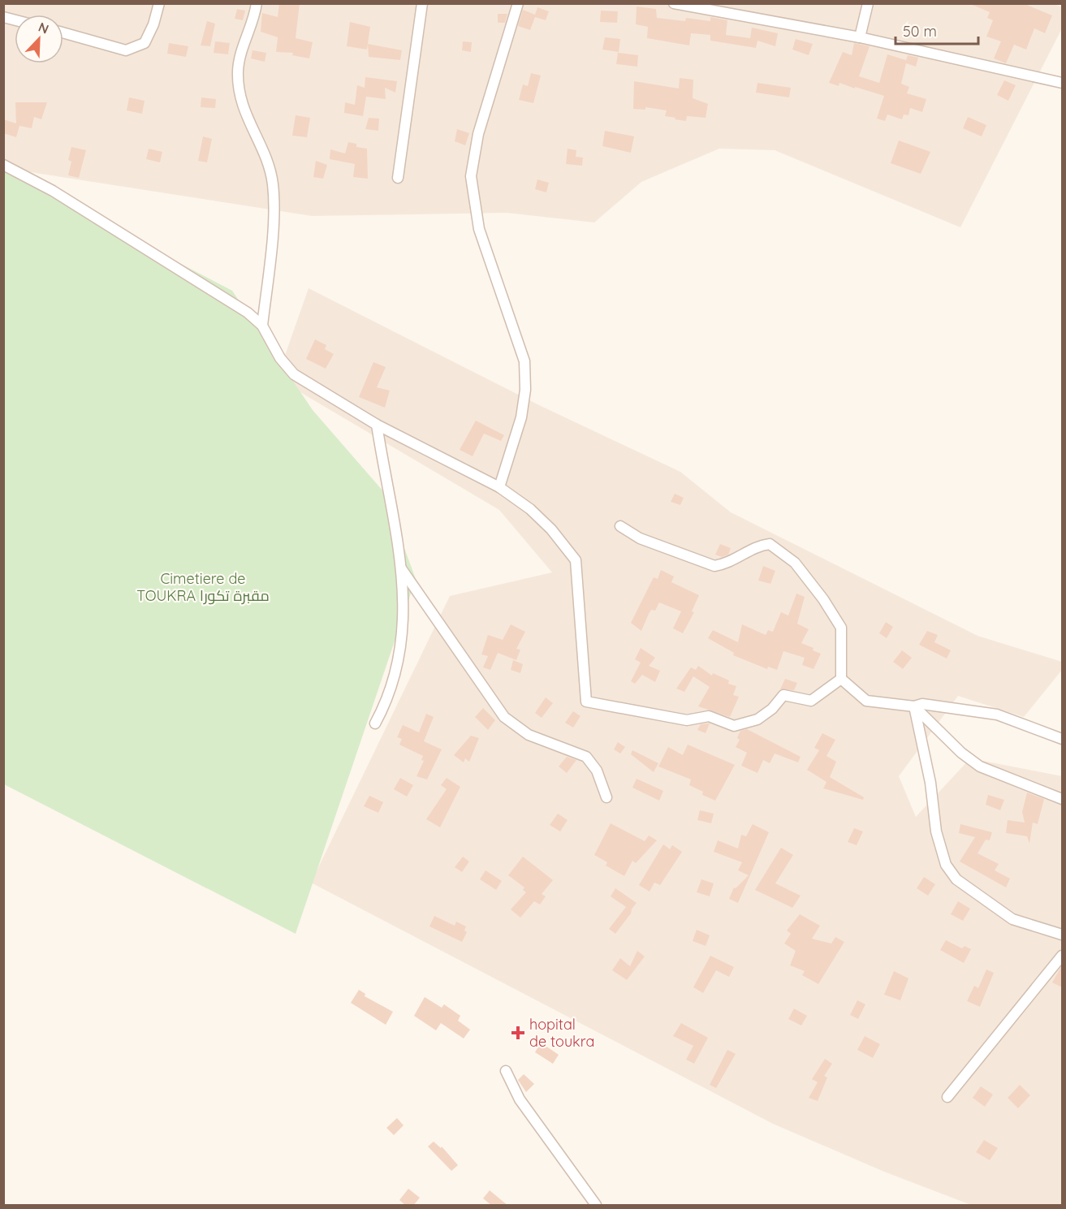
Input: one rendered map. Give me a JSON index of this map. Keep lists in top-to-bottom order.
{
  "parks": ["Cimetiere de TOUKRA مقبرة تكورا"],
  "places": {
    "health": ["hopital de toukra"]
  },
  "scale_bar": "50 m",
  "north": "top right"
}
